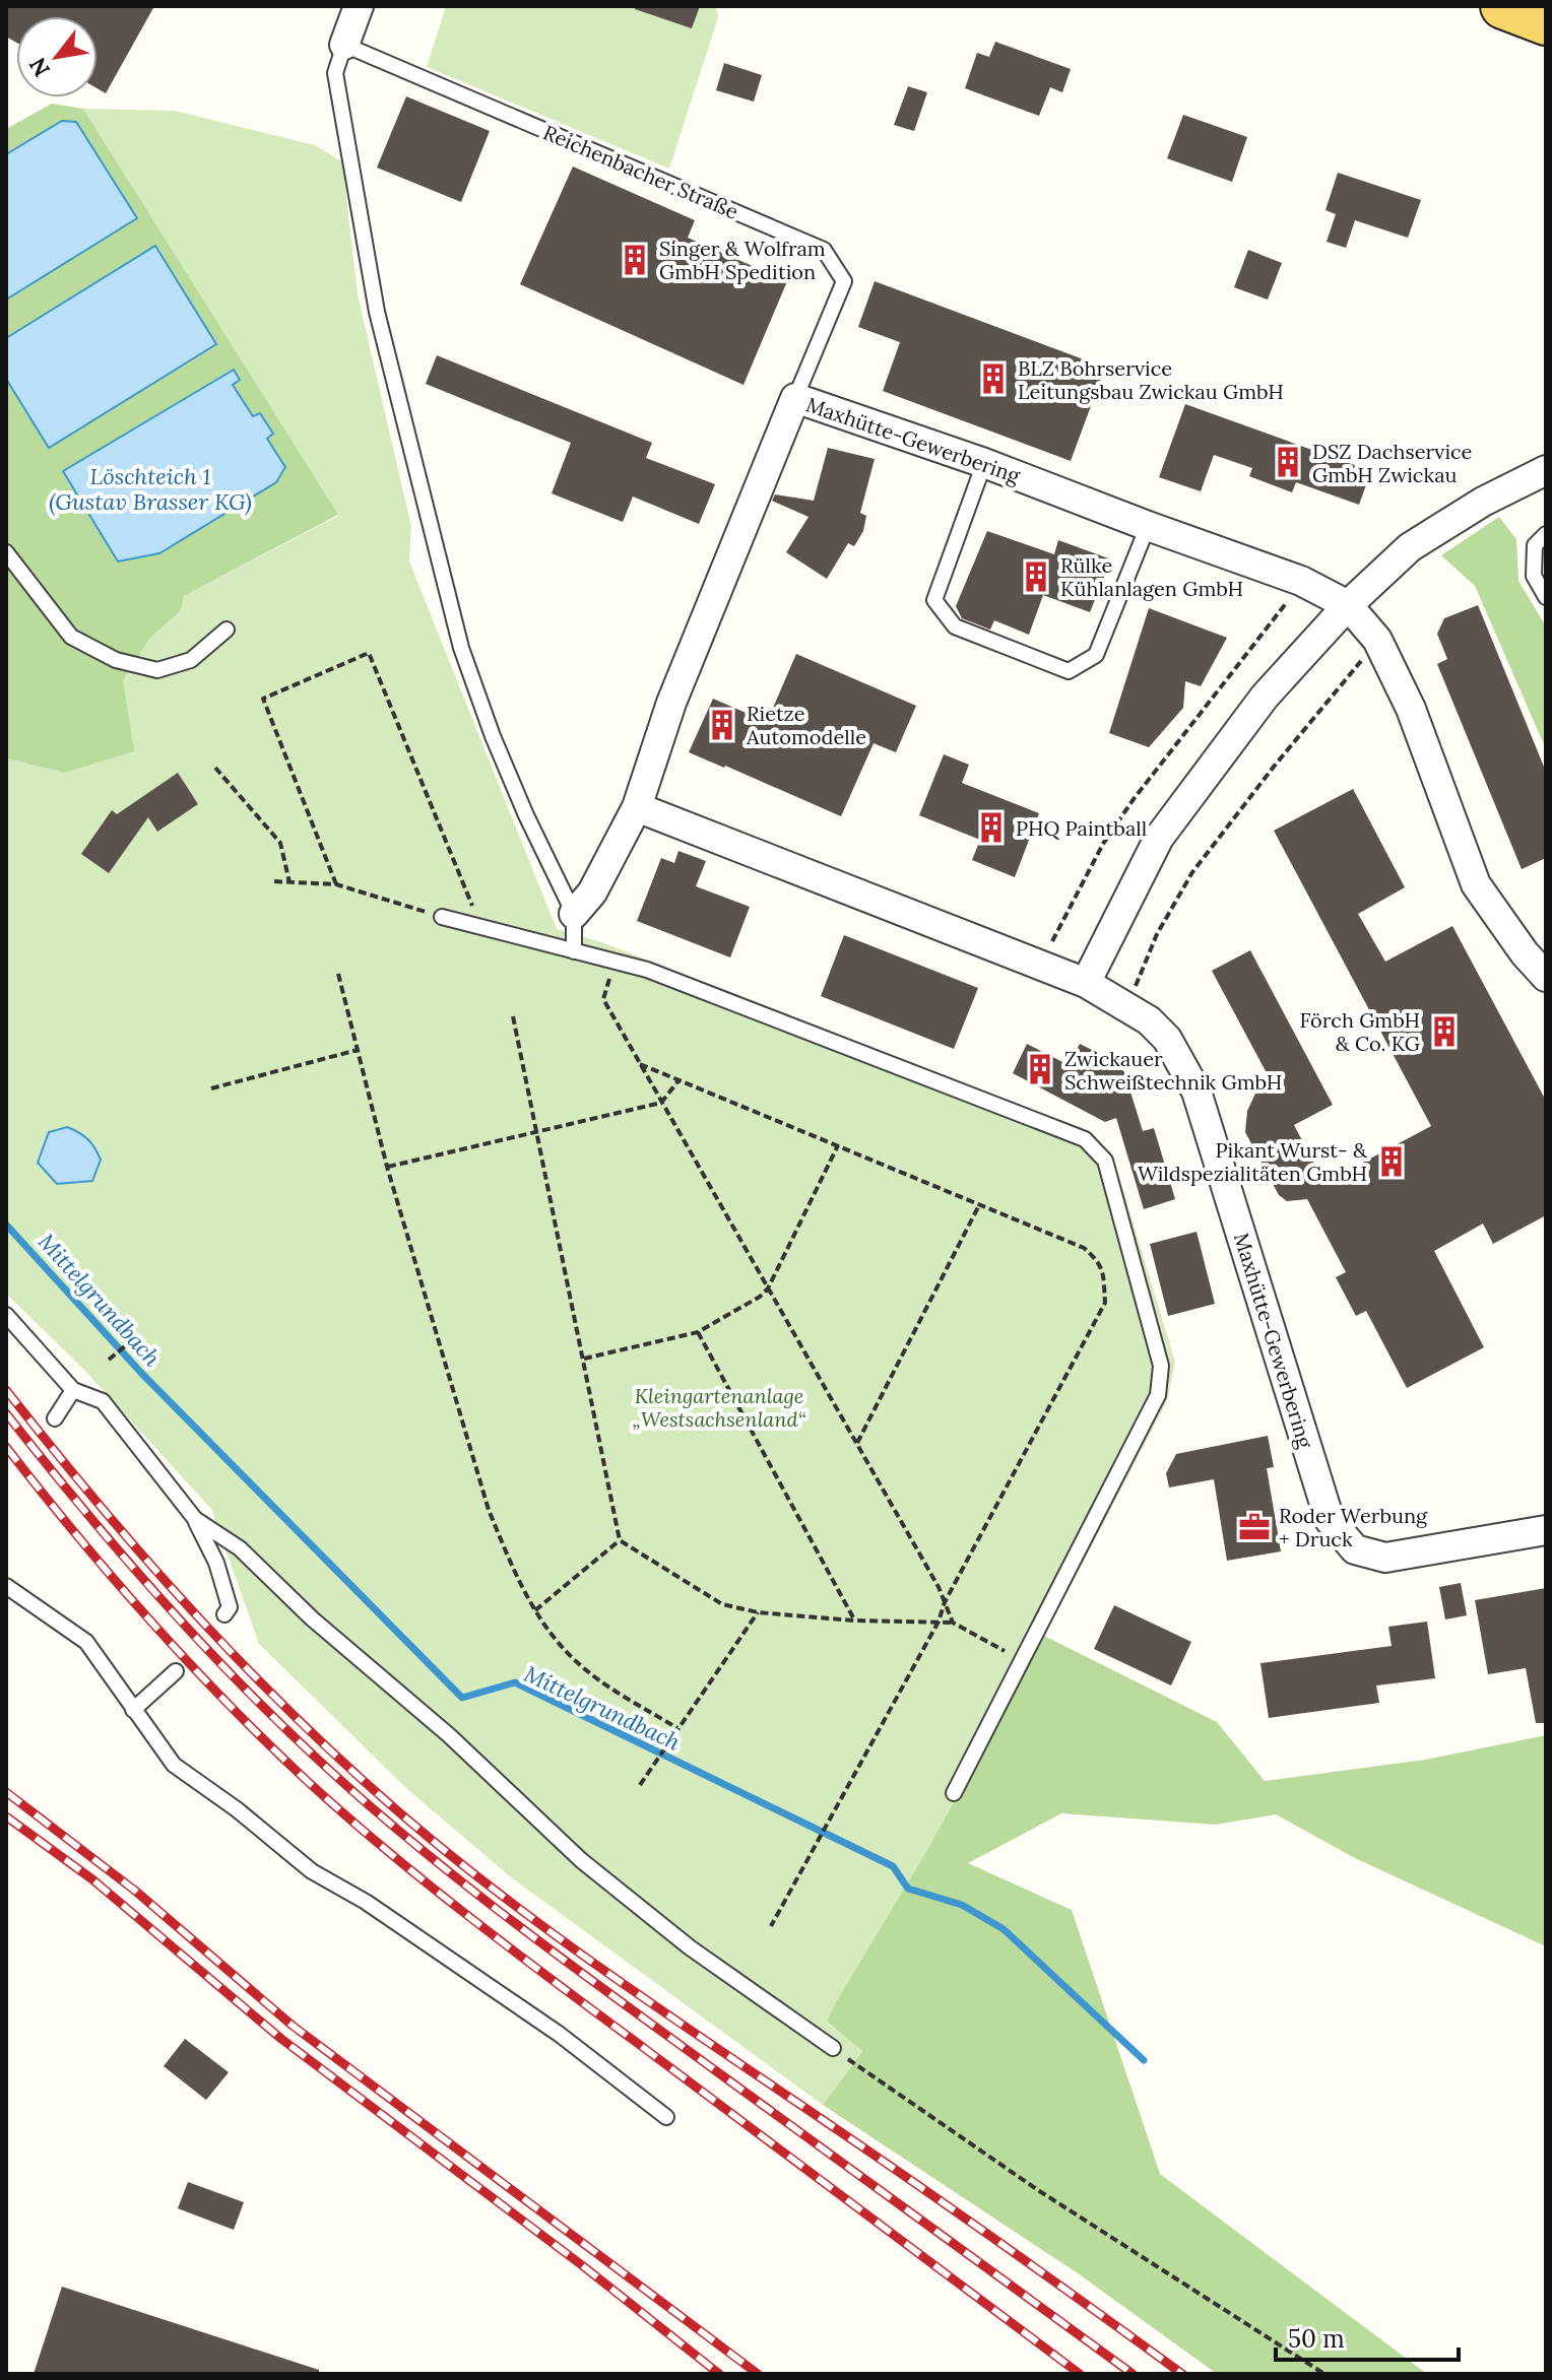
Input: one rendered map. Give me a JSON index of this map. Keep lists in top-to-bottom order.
{
  "streets": {
    "street": ["Maxhütte-Gewerbering"],
    "lane": ["Reichenbacher Straße"]
  },
  "crossings": [
    ["Reichenbacher Straße", "Maxhütte-Gewerbering"]
  ],
  "water": ["Löschteich 1 (Gustav Brasser KG)", "Mittelgrundbach"],
  "parks": ["Kleingartenanlage „Westsachsenland“"],
  "places": {
    "building": [
      "Singer & Wolfram GmbH Spedition",
      "BLZ Bohrservice Leitungsbau Zwickau GmbH",
      "DSZ Dachservice GmbH Zwickau",
      "Rülke Kühlanlagen GmbH",
      "Rietze Automodelle",
      "PHQ Paintball",
      "Förch GmbH & Co. KG",
      "Zwickauer Schweißtechnik GmbH",
      "Pikant Wurst- & Wildspezialitäten GmbH"
    ],
    "office": ["Roder Werbung + Druck"]
  },
  "scale_bar": "50 m",
  "north": "bottom left"
}
